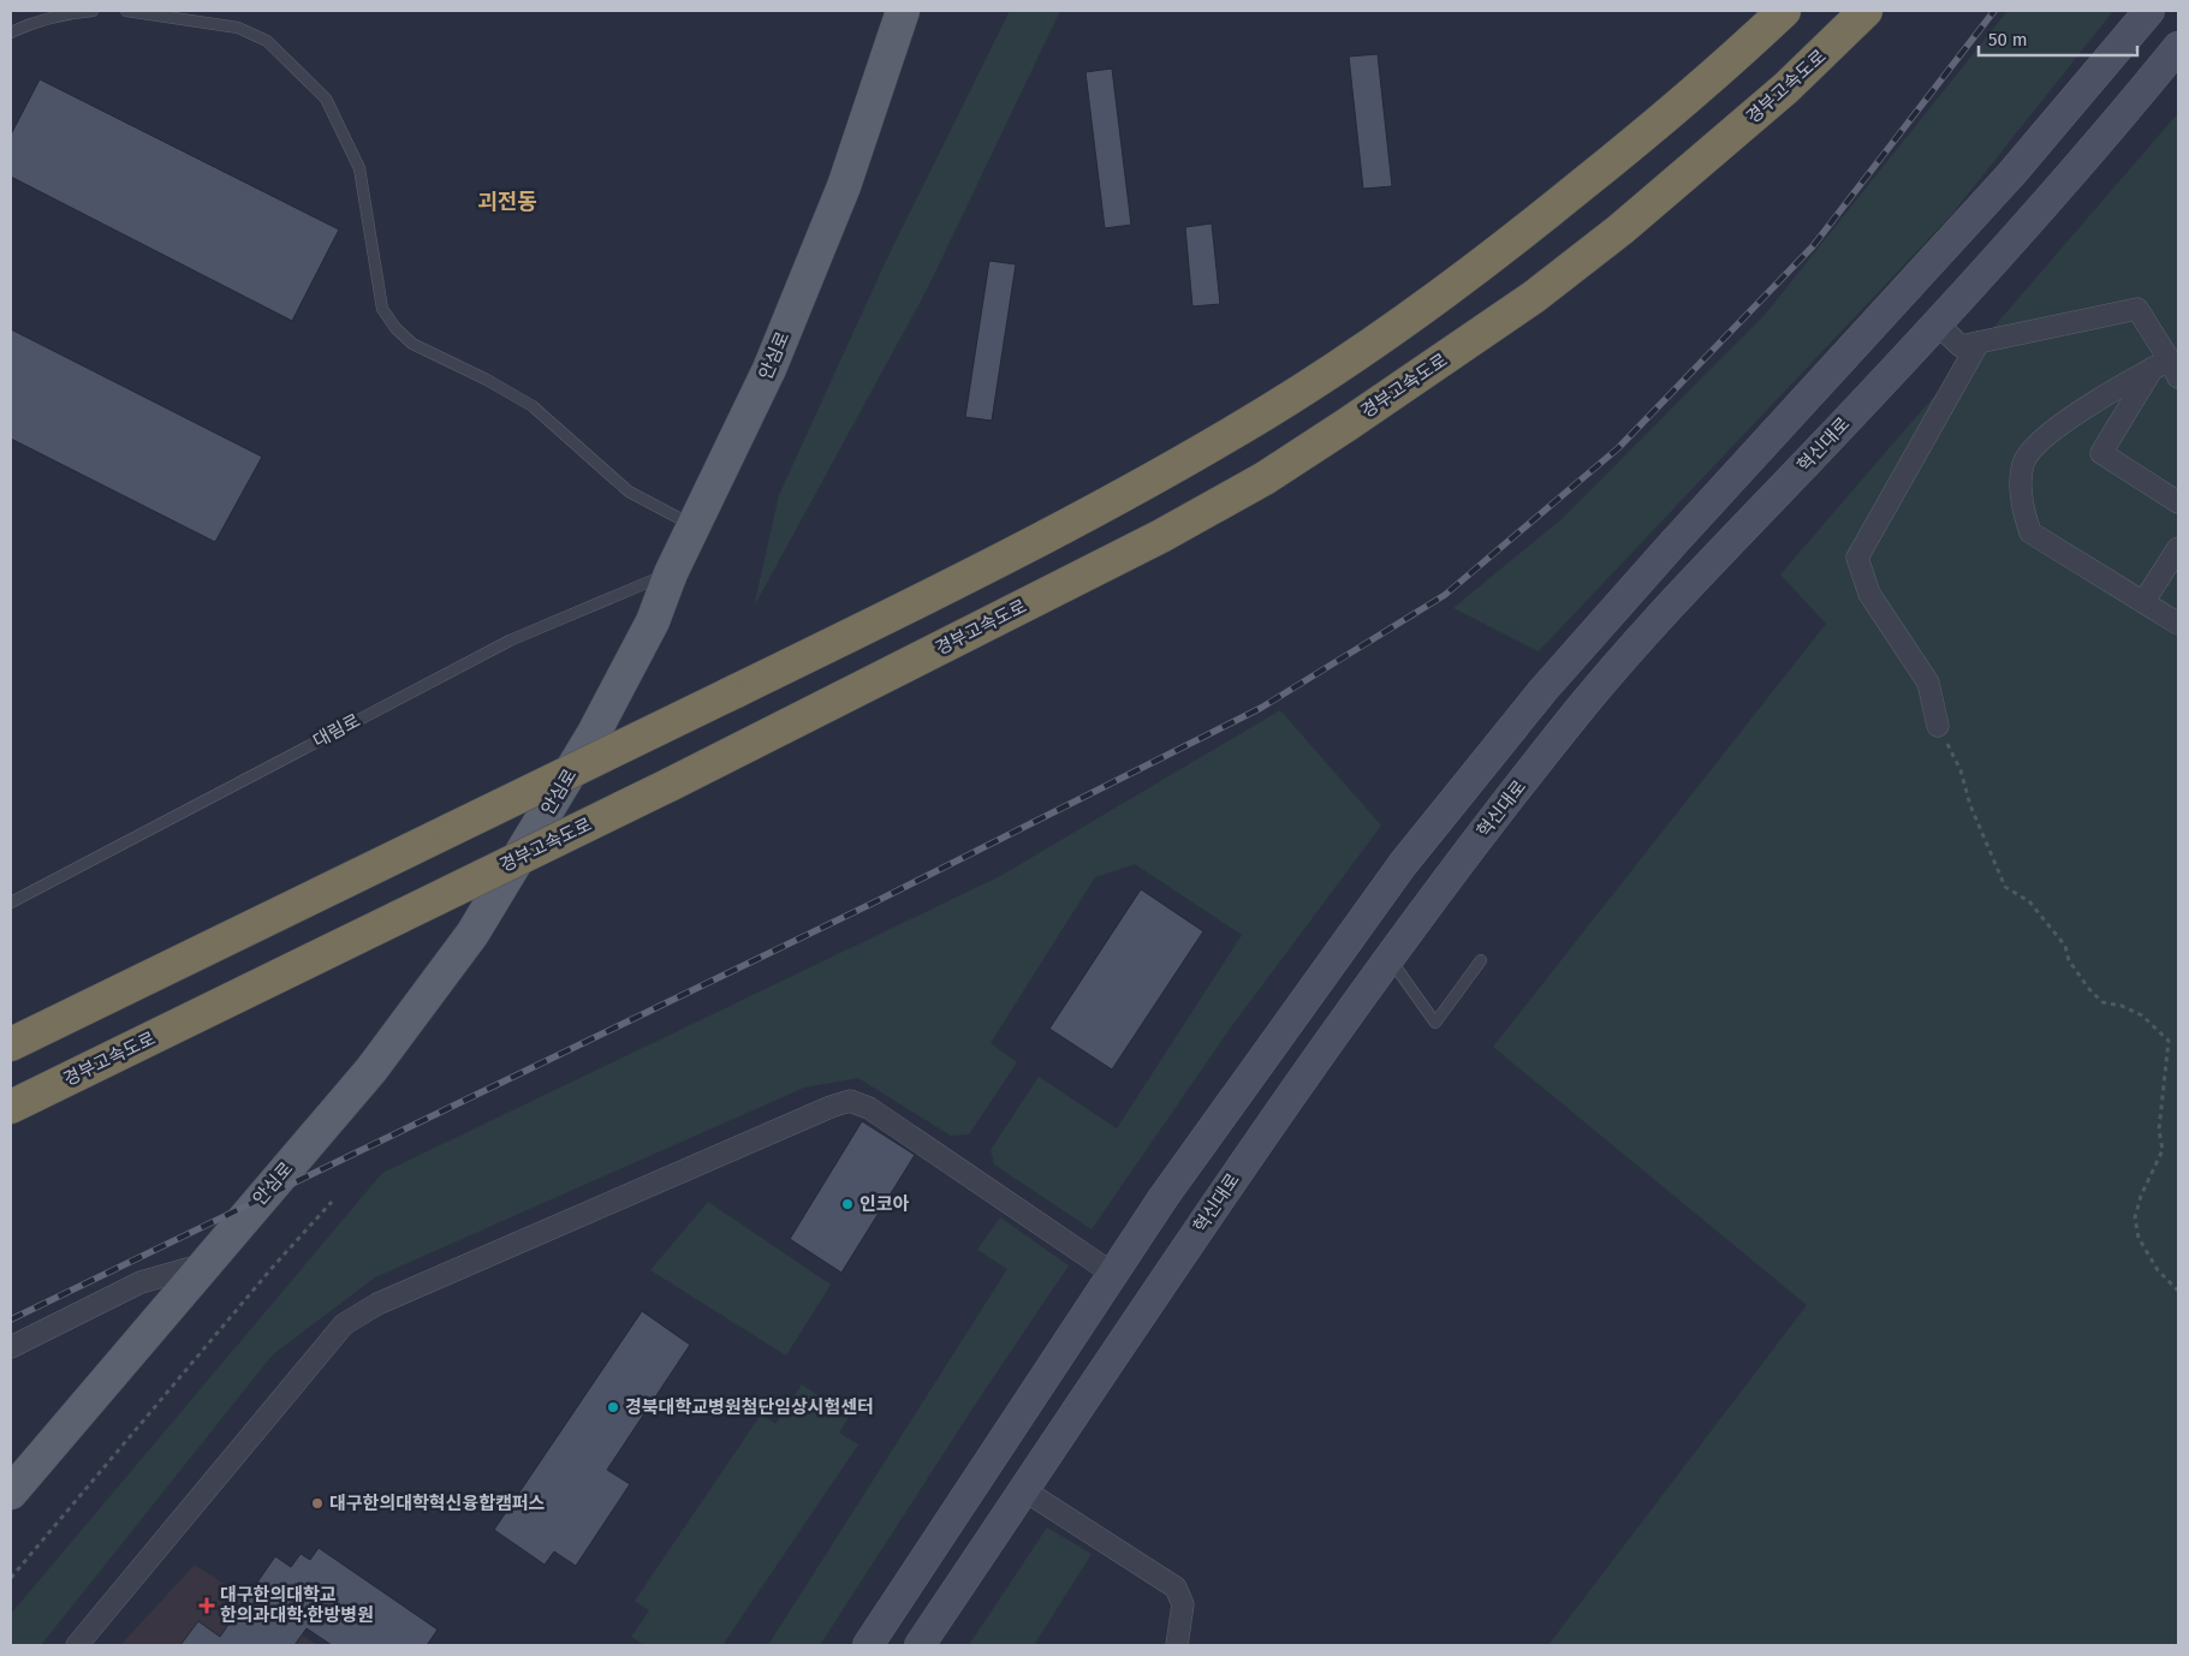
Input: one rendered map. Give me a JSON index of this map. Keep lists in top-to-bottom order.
{
  "streets": {
    "highway": ["경부고속도로"],
    "main road": ["안심로", "혁신대로"],
    "lane": ["대림로"]
  },
  "crossings": [
    ["안심로", "대림로"]
  ],
  "districts": ["괴전동"],
  "places": {
    "other": ["인코아", "경북대학교병원첨단임상시험센터", "대구한의대학혁신융합캠퍼스"],
    "health": ["대구한의대학교 한의과대학·한방병원"]
  },
  "scale_bar": "50 m"
}
